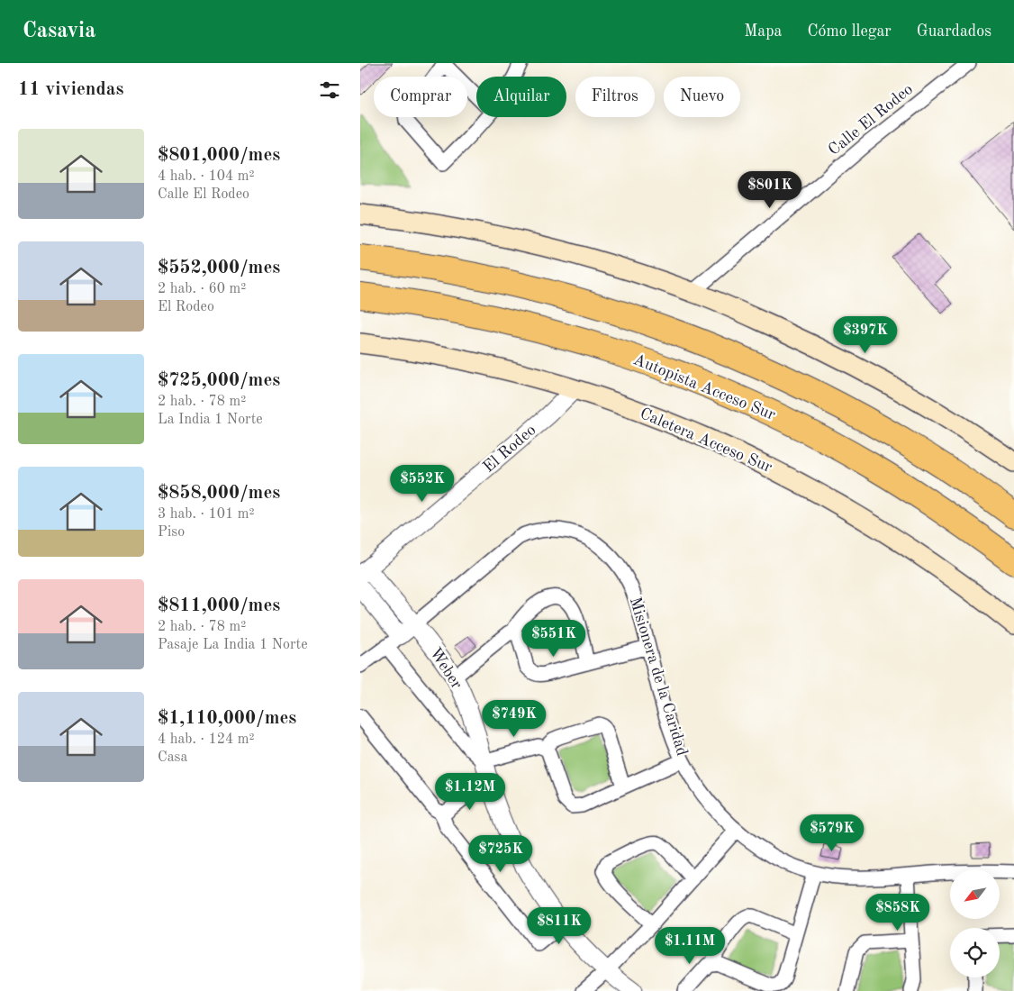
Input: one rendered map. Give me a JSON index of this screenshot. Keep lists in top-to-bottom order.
{
  "streets": {
    "highway": ["Autopista Acceso Sur"],
    "main road": ["Caletera Acceso Sur"],
    "street": [
      "Calle El Rodeo",
      "El Rodeo",
      "Weber",
      "Misionera de la Caridad"
    ]
  },
  "crossings": [
    ["Caletera Acceso Sur", "El Rodeo"],
    ["El Rodeo", "Weber"],
    ["Weber", "Misionera de la Caridad"]
  ],
  "north": "bottom left",
  "page": {
    "header": "Casavia",
    "nav": ["Mapa", "Cómo llegar", "Guardados"],
    "heading": "11 viviendas",
    "chip": [
      "Comprar",
      "Alquilar",
      "Filtros",
      "Nuevo"
    ],
    "list": [
      {
        "name": "$801,000/mes",
        "note": "4 hab. · 104 m² · Calle El Rodeo"
      },
      {
        "name": "$552,000/mes",
        "note": "2 hab. · 60 m² · El Rodeo"
      },
      {
        "name": "$725,000/mes",
        "note": "2 hab. · 78 m² · La India 1 Norte"
      },
      {
        "name": "$858,000/mes",
        "note": "3 hab. · 101 m² · Piso"
      },
      {
        "name": "$811,000/mes",
        "note": "2 hab. · 78 m² · Pasaje La India 1 Norte"
      },
      {
        "name": "$1,110,000/mes",
        "note": "4 hab. · 124 m² · Casa"
      }
    ],
    "price": [
      "$801K",
      "$397K",
      "$552K",
      "$551K",
      "$749K",
      "$1.12M",
      "$579K",
      "$725K",
      "$858K",
      "$811K",
      "$1.11M"
    ]
  }
}
